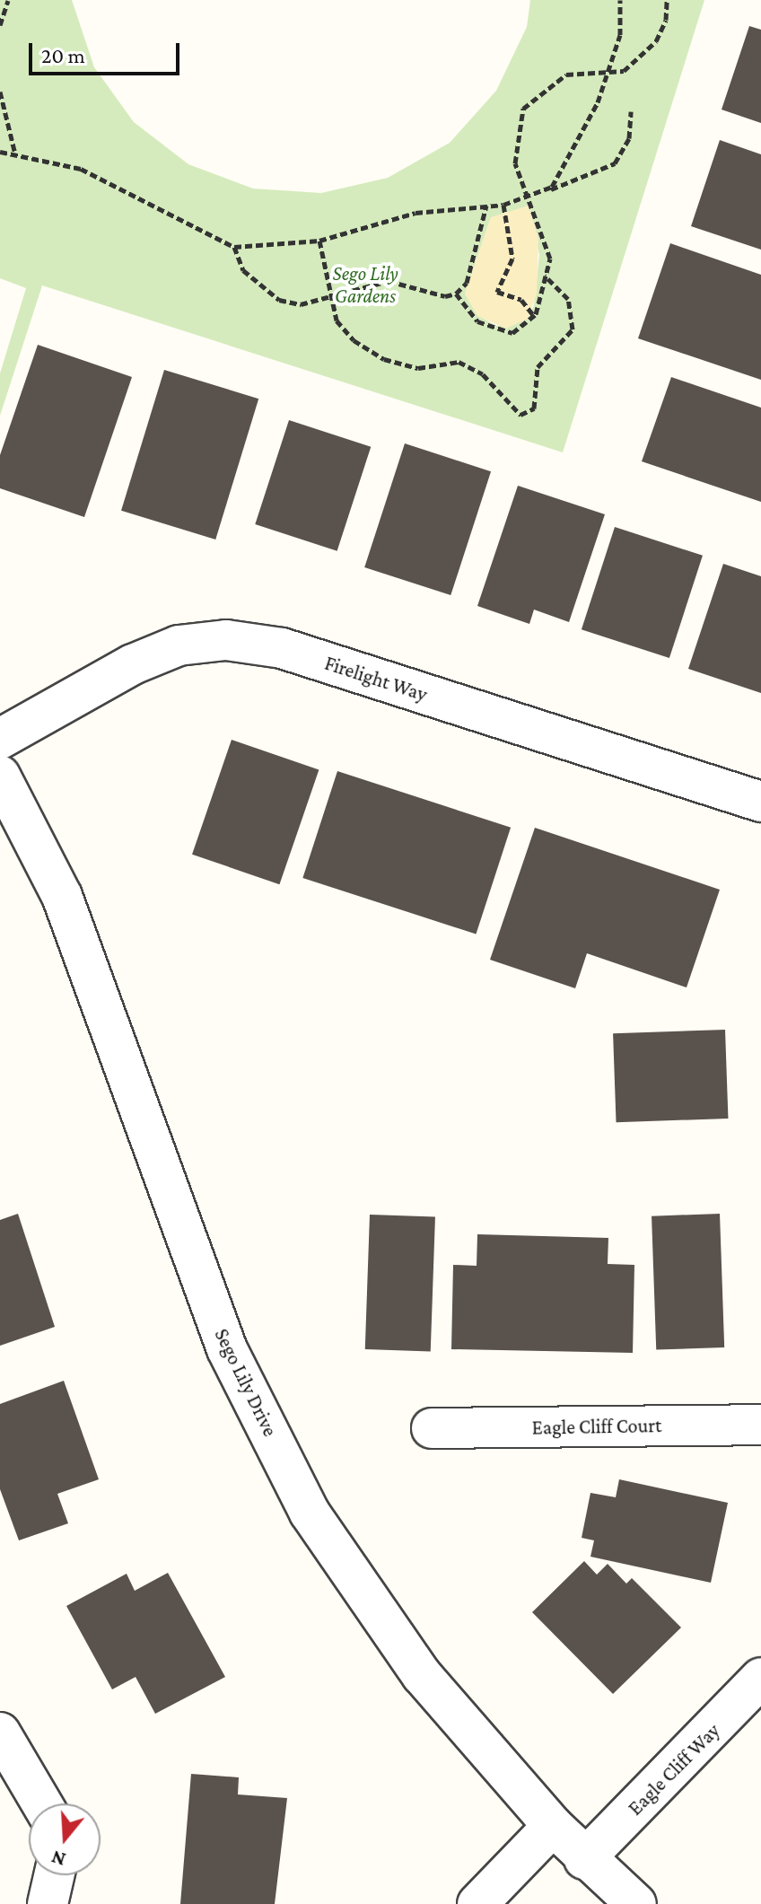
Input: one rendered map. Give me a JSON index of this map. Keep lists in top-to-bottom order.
{
  "streets": {
    "street": [
      "Firelight Way",
      "Sego Lily Drive",
      "Eagle Cliff Court",
      "Eagle Cliff Way"
    ]
  },
  "crossings": [
    ["Sego Lily Drive", "Eagle Cliff Way"]
  ],
  "parks": ["Sego Lily Gardens"],
  "scale_bar": "20 m",
  "north": "bottom"
}
